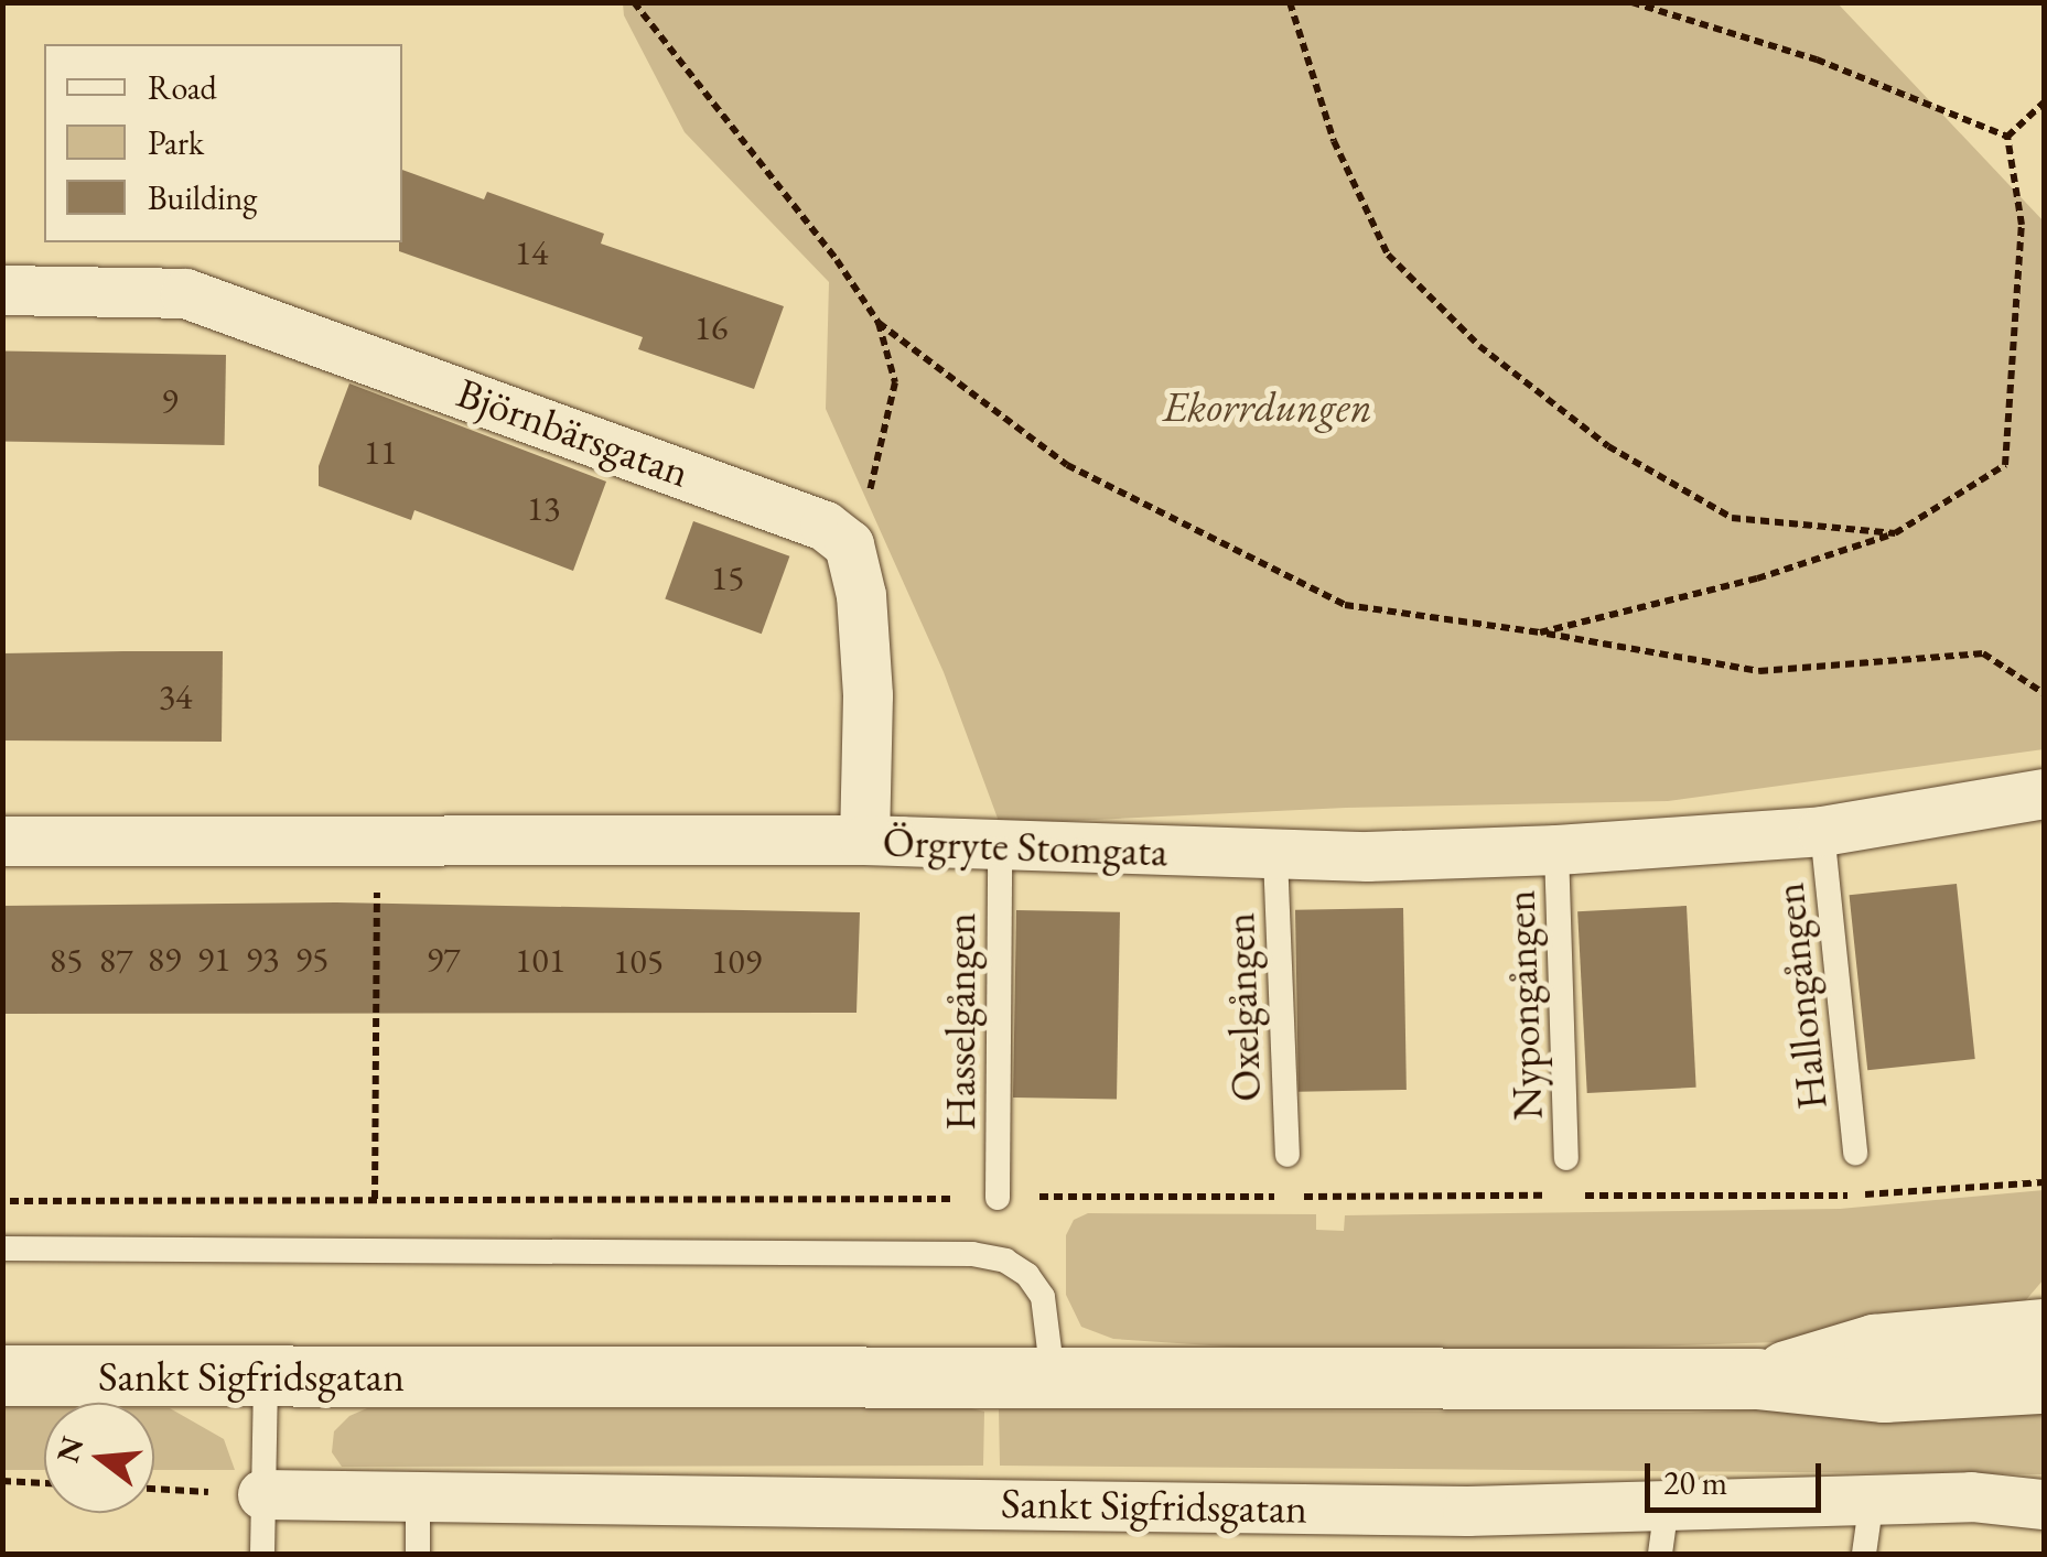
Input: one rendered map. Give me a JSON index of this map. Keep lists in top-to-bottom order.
{
  "streets": {
    "street": ["Björnbärsgatan", "Örgryte Stomgata", "Sankt Sigfridsgatan"],
    "lane": [
      "Hallongången",
      "Nypongången",
      "Oxelgången",
      "Hasselgången"
    ]
  },
  "crossings": [
    ["Björnbärsgatan", "Örgryte Stomgata"],
    ["Örgryte Stomgata", "Hallongången"],
    ["Örgryte Stomgata", "Nypongången"],
    ["Örgryte Stomgata", "Oxelgången"],
    ["Örgryte Stomgata", "Hasselgången"]
  ],
  "parks": ["Ekorrdungen"],
  "house_numbers": [
    "14",
    "16",
    "9",
    "11",
    "13",
    "15",
    "34",
    "89",
    "91",
    "93",
    "95",
    "97",
    "85",
    "87",
    "101",
    "105",
    "109"
  ],
  "legend": ["Road", "Park", "Building"],
  "scale_bar": "20 m",
  "north": "left"
}
